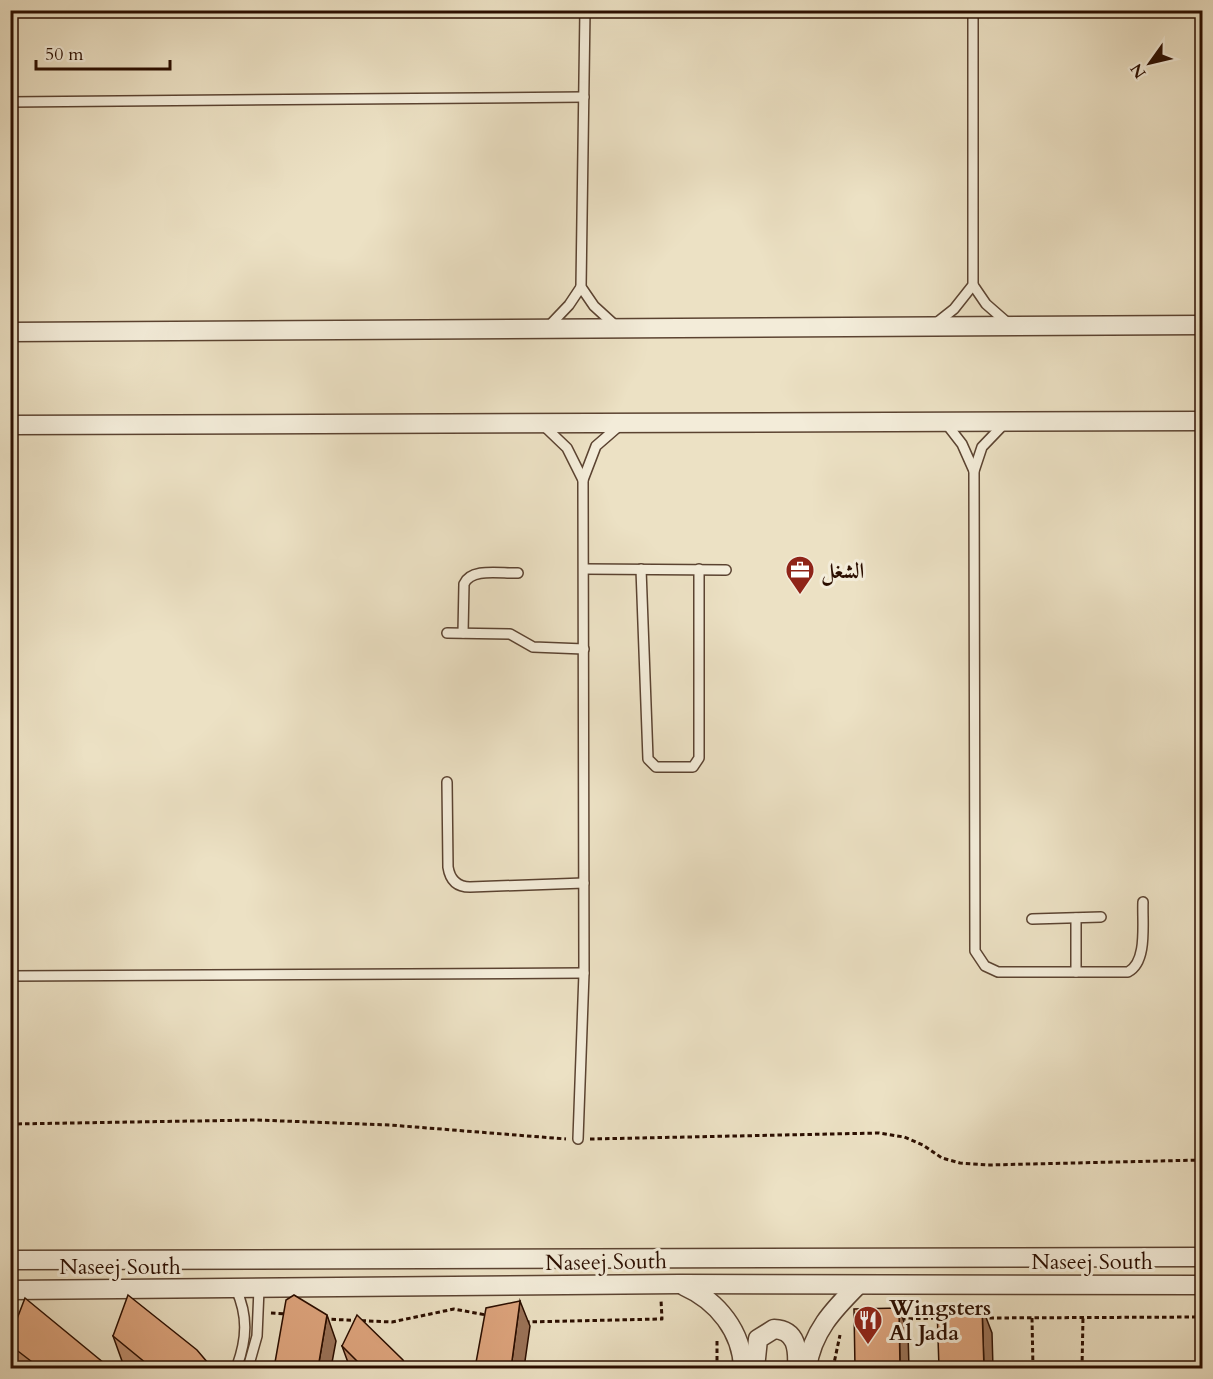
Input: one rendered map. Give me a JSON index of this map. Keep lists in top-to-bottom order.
{
  "streets": {
    "street": ["Naseej South"]
  },
  "places": {
    "office": ["الشغل"],
    "restaurant": ["Wingsters Al Jada"]
  },
  "scale_bar": "50 m",
  "north": "bottom left"
}
